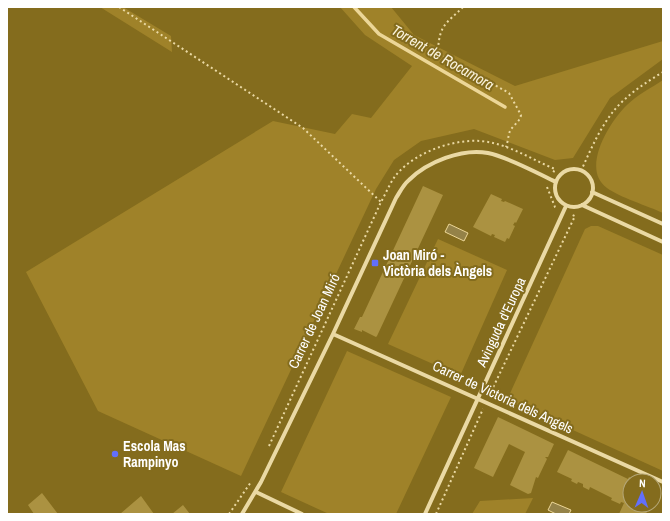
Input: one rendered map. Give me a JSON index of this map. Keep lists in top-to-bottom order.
{
  "streets": {
    "street": ["Carrer de Joan Miró", "Avinguda d'Europa", "Carrer de Victoria dels Angels"]
  },
  "crossings": [
    ["Carrer de Joan Miró", "Avinguda d'Europa"],
    ["Carrer de Joan Miró", "Carrer de Victoria dels Angels"],
    ["Avinguda d'Europa", "Carrer de Victoria dels Angels"]
  ],
  "water": ["Torrent de Rocamora"],
  "places": {
    "transit": ["Joan Miró - Victòria dels Àngels"],
    "other": ["Escola Mas Rampinyo"]
  },
  "north": "top"
}
